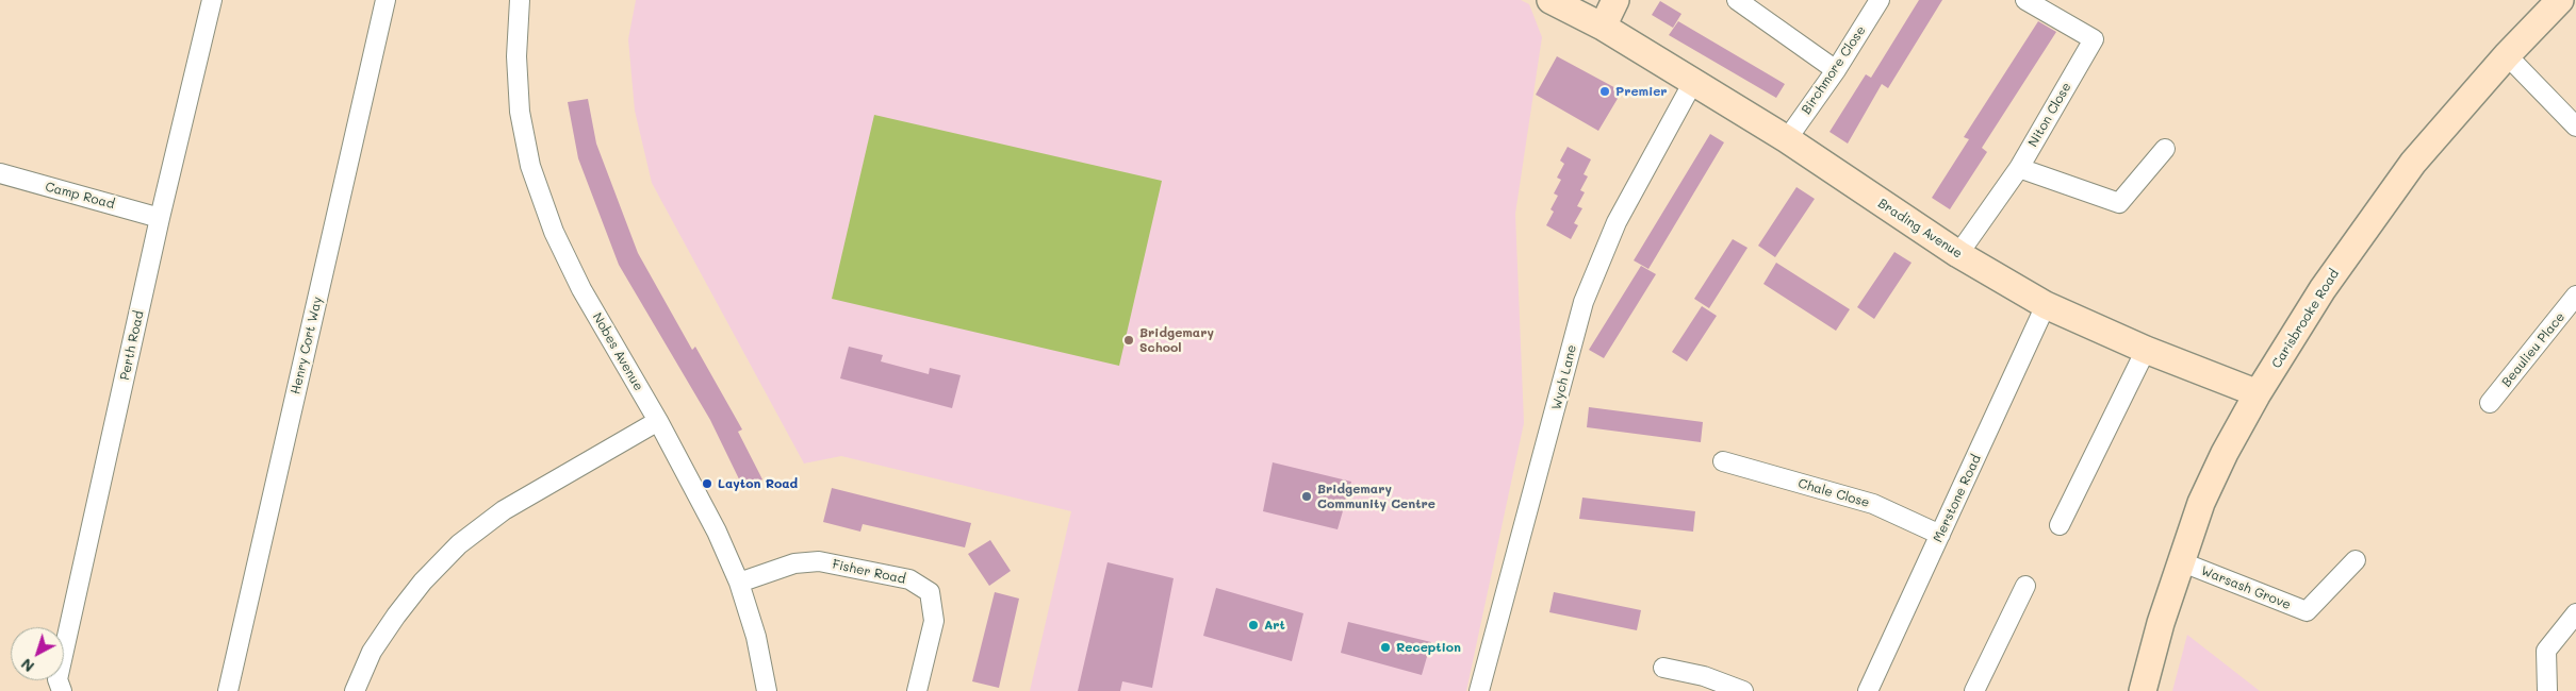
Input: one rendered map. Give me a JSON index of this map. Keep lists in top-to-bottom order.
{
  "streets": {
    "street": [
      "Birchmore Close",
      "Niton Close",
      "Camp Road",
      "Brading Avenue",
      "Carisbrooke Road",
      "Perth Road",
      "Henry Cort Way",
      "Beaulieu Place",
      "Nobes Avenue",
      "Wych Lane",
      "Chale Close",
      "Merstone Road",
      "Fisher Road",
      "Warsash Grove"
    ]
  },
  "crossings": [
    ["Birchmore Close", "Brading Avenue"],
    ["Niton Close", "Brading Avenue"],
    ["Camp Road", "Perth Road"],
    ["Brading Avenue", "Carisbrooke Road"],
    ["Brading Avenue", "Wych Lane"],
    ["Brading Avenue", "Merstone Road"],
    ["Carisbrooke Road", "Warsash Grove"],
    ["Nobes Avenue", "Fisher Road"],
    ["Chale Close", "Merstone Road"]
  ],
  "places": [
    "Premier",
    "Bridgemary School",
    "Layton Road",
    "Bridgemary Community Centre",
    "Art",
    "Reception"
  ],
  "north": "bottom left"
}
